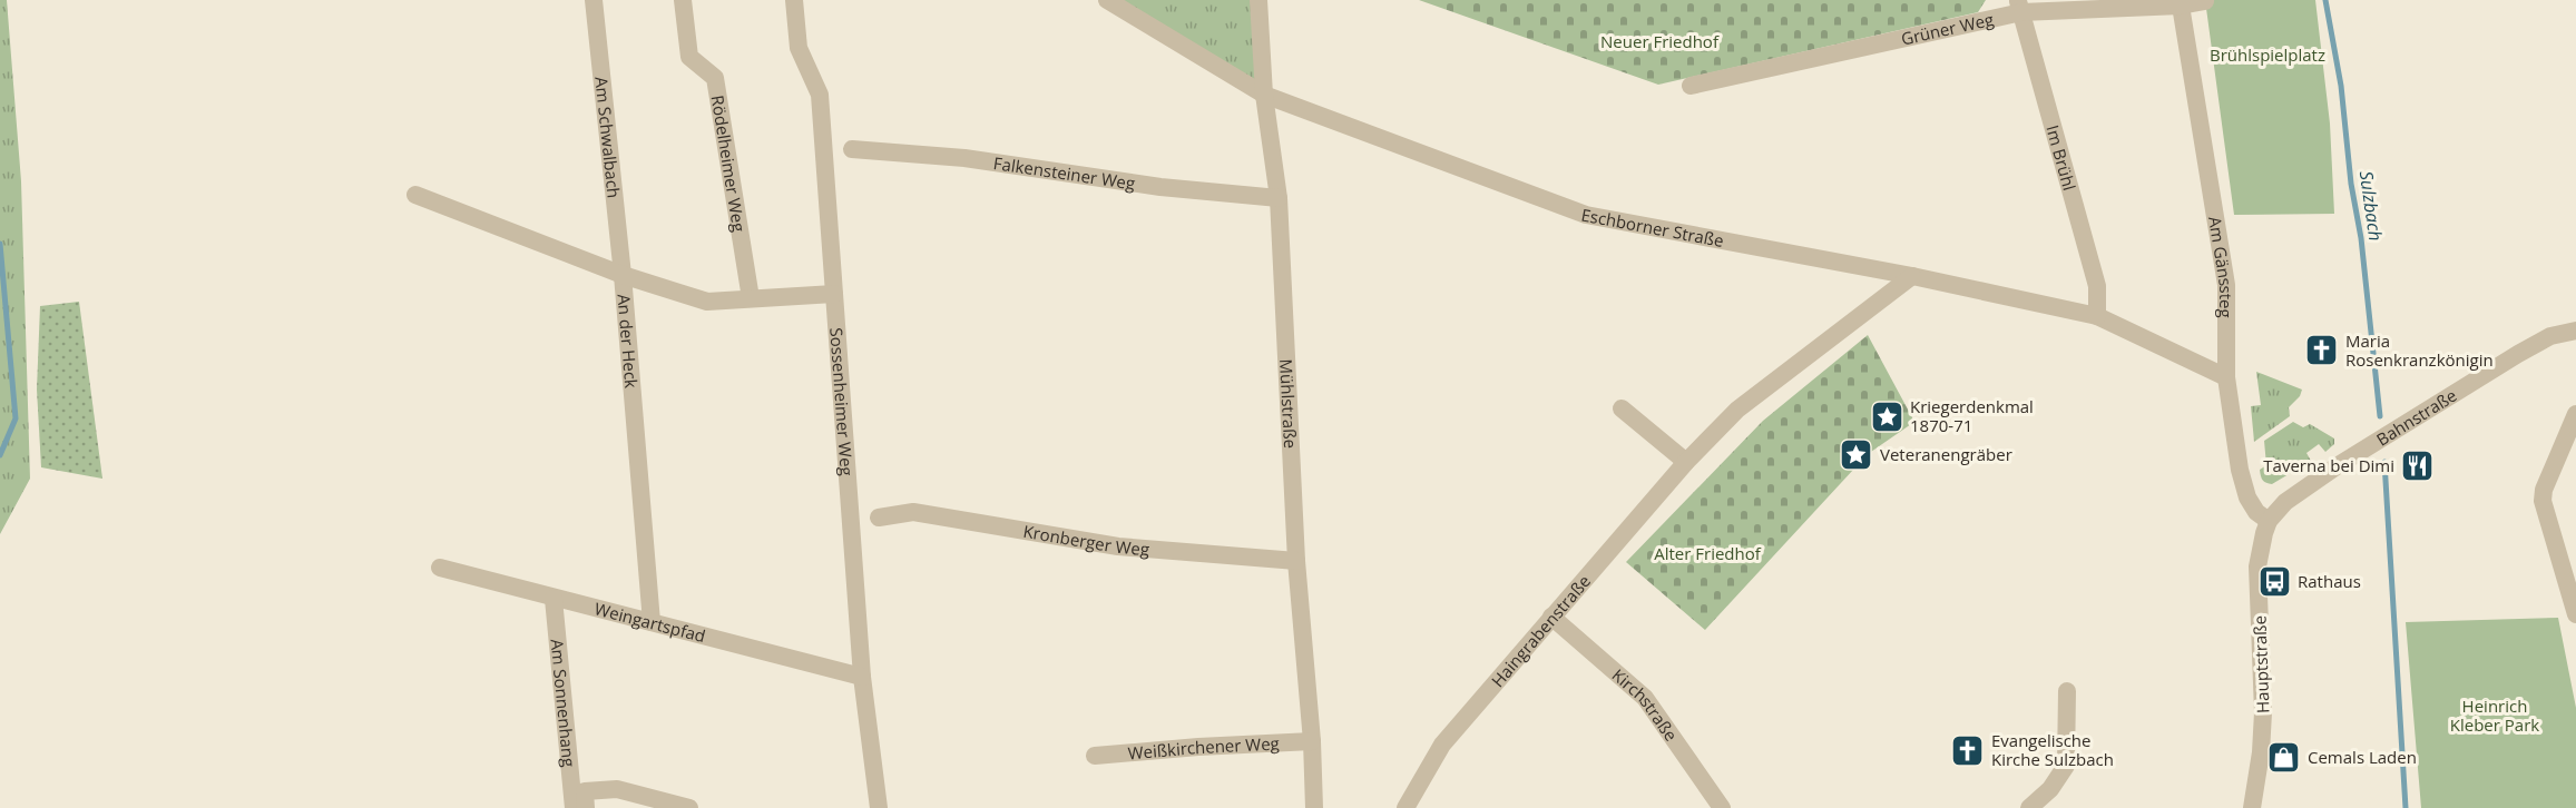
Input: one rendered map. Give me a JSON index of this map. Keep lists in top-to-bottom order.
{
  "streets": {
    "street": [
      "Grüner Weg",
      "Am Schwalbach",
      "Im Brühl",
      "Rödelheimer Weg",
      "Falkensteiner Weg",
      "Eschborner Straße",
      "Am Gänssteg",
      "An der Heck",
      "Sossenheimer Weg",
      "Mühlstraße",
      "Bahnstraße",
      "Kronberger Weg",
      "Weingartspfad",
      "Haingrabenstraße",
      "Hauptstraße",
      "Am Sonnenhang",
      "Kirchstraße",
      "Weißkirchener Weg"
    ]
  },
  "crossings": [
    ["Grüner Weg", "Im Brühl"],
    ["Grüner Weg", "Am Gänssteg"],
    ["Am Schwalbach", "An der Heck"],
    ["Im Brühl", "Eschborner Straße"],
    ["Rödelheimer Weg", "An der Heck"],
    ["Falkensteiner Weg", "Mühlstraße"],
    ["Eschborner Straße", "Am Gänssteg"],
    ["Eschborner Straße", "Mühlstraße"],
    ["Eschborner Straße", "Haingrabenstraße"],
    ["Am Gänssteg", "Bahnstraße"],
    ["Am Gänssteg", "Hauptstraße"],
    ["An der Heck", "Sossenheimer Weg"],
    ["An der Heck", "Weingartspfad"],
    ["Sossenheimer Weg", "Weingartspfad"],
    ["Mühlstraße", "Kronberger Weg"],
    ["Mühlstraße", "Weißkirchener Weg"],
    ["Bahnstraße", "Hauptstraße"],
    ["Weingartspfad", "Am Sonnenhang"],
    ["Haingrabenstraße", "Kirchstraße"]
  ],
  "water": ["Sulzbach"],
  "parks": [
    "Neuer Friedhof",
    "Brühlspielplatz",
    "Alter Friedhof",
    "Heinrich Kleber Park"
  ],
  "places": {
    "church": ["Maria Rosenkranzkönigin", "Evangelische Kirche Sulzbach"],
    "place": ["Kriegerdenkmal 1870-71", "Veteranengräber"],
    "restaurant": ["Taverna bei Dimi"],
    "bus stop": ["Rathaus"],
    "shop": ["Cemals Laden"]
  }
}
